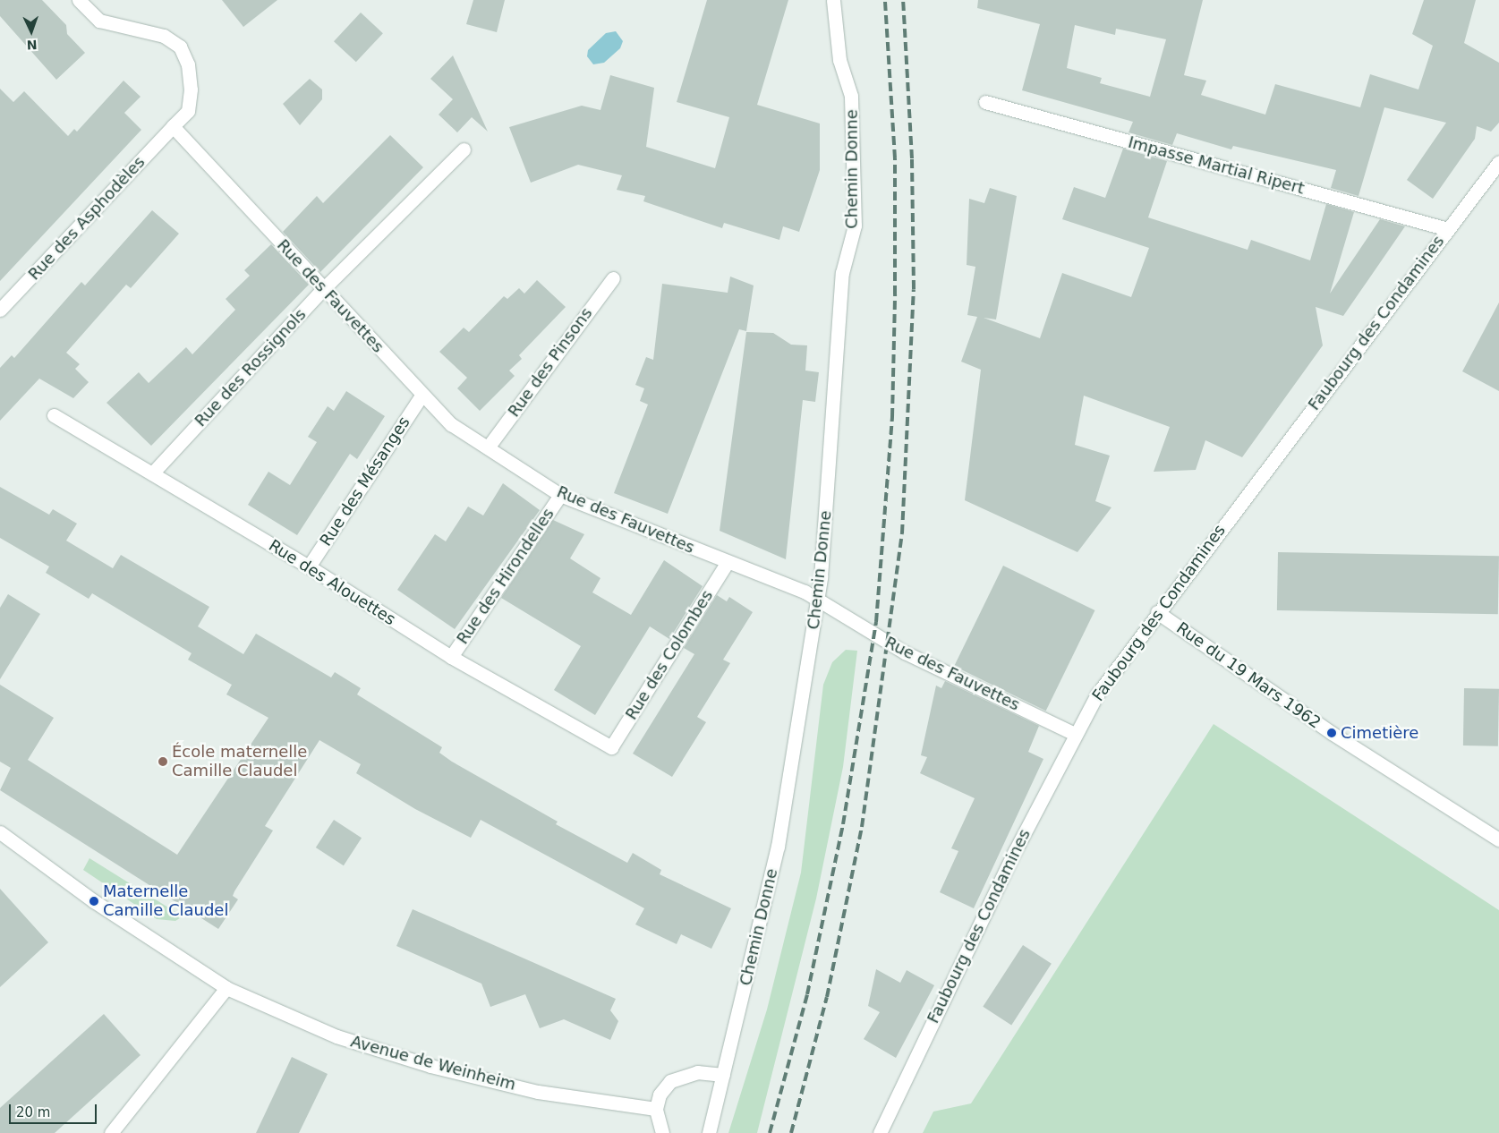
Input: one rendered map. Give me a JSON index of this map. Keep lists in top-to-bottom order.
{
  "streets": {
    "street": [
      "Impasse Martial Ripert",
      "Chemin Donne",
      "Rue des Asphodèles",
      "Rue des Fauvettes",
      "Faubourg des Condamines",
      "Rue des Pinsons",
      "Rue des Rossignols",
      "Rue des Mésanges",
      "Rue des Hirondelles",
      "Rue des Alouettes",
      "Rue des Colombes",
      "Rue du 19 Mars 1962",
      "Avenue de Weinheim"
    ]
  },
  "crossings": [
    ["Impasse Martial Ripert", "Faubourg des Condamines"],
    ["Chemin Donne", "Rue des Fauvettes"],
    ["Rue des Asphodèles", "Rue des Fauvettes"],
    ["Rue des Fauvettes", "Faubourg des Condamines"],
    ["Rue des Fauvettes", "Rue des Pinsons"],
    ["Rue des Fauvettes", "Rue des Rossignols"],
    ["Rue des Fauvettes", "Rue des Mésanges"],
    ["Rue des Fauvettes", "Rue des Hirondelles"],
    ["Rue des Fauvettes", "Rue des Colombes"],
    ["Faubourg des Condamines", "Rue du 19 Mars 1962"],
    ["Rue des Rossignols", "Rue des Alouettes"],
    ["Rue des Mésanges", "Rue des Alouettes"],
    ["Rue des Hirondelles", "Rue des Alouettes"],
    ["Rue des Alouettes", "Rue des Colombes"]
  ],
  "places": ["Cimetière", "École maternelle Camille Claudel", "Maternelle Camille Claudel"],
  "scale_bar": "20 m",
  "north": "bottom"
}
